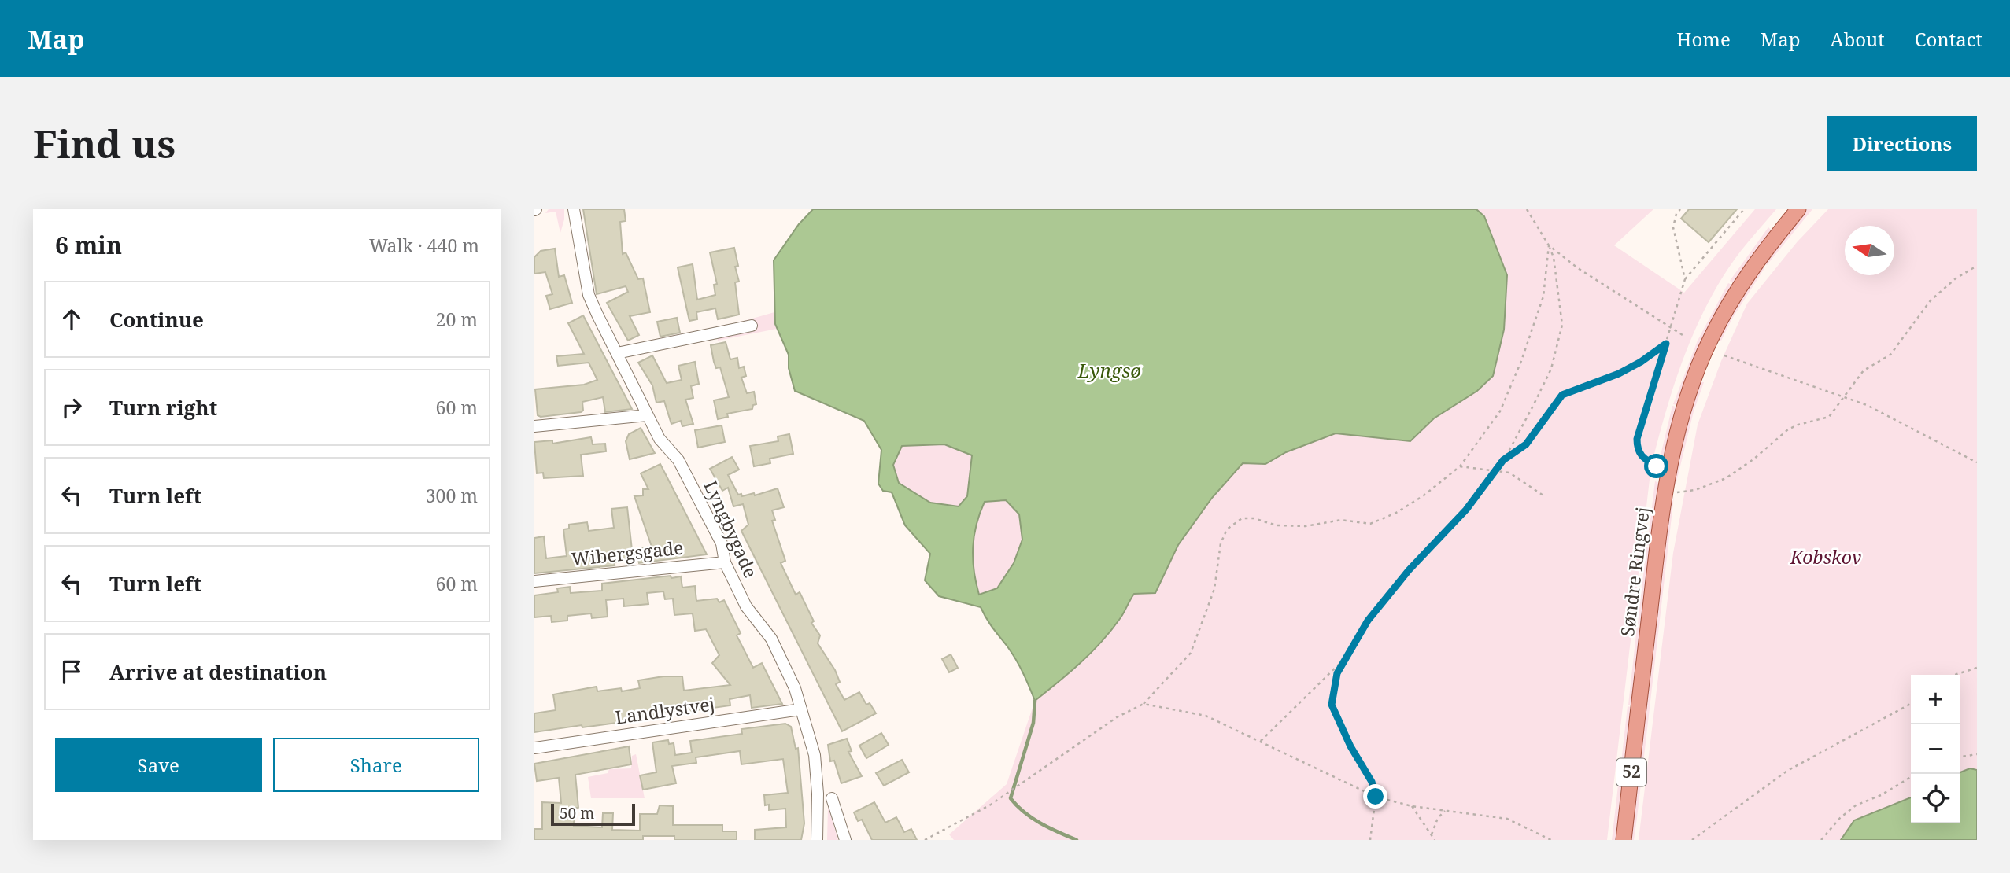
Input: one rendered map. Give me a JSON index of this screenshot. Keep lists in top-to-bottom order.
{
  "streets": {
    "main road": ["Søndre Ringvej", "52"],
    "street": ["Lyngbygade", "Wibergsgade", "Landlystvej"]
  },
  "crossings": [
    ["Lyngbygade", "Wibergsgade"],
    ["Lyngbygade", "Landlystvej"]
  ],
  "water": ["Lyngsø"],
  "parks": ["Kobskov"],
  "scale_bar": "50 m",
  "north": "left",
  "page": {
    "header": "Map",
    "nav": [
      "Home",
      "Map",
      "About",
      "Contact"
    ],
    "buttons": [
      "Directions",
      ["Save", "Share"]
    ],
    "title": "Find us",
    "heading": ["6 min", "Walk · 440 m"],
    "list": [
      ["Continue", "20 m"],
      ["Turn right", "60 m"],
      ["Turn left", "300 m"],
      ["Turn left", "60 m"],
      "Arrive at destination"
    ],
    "map_buttons": ["+", "−"],
    "scale": "50 m"
  }
}
